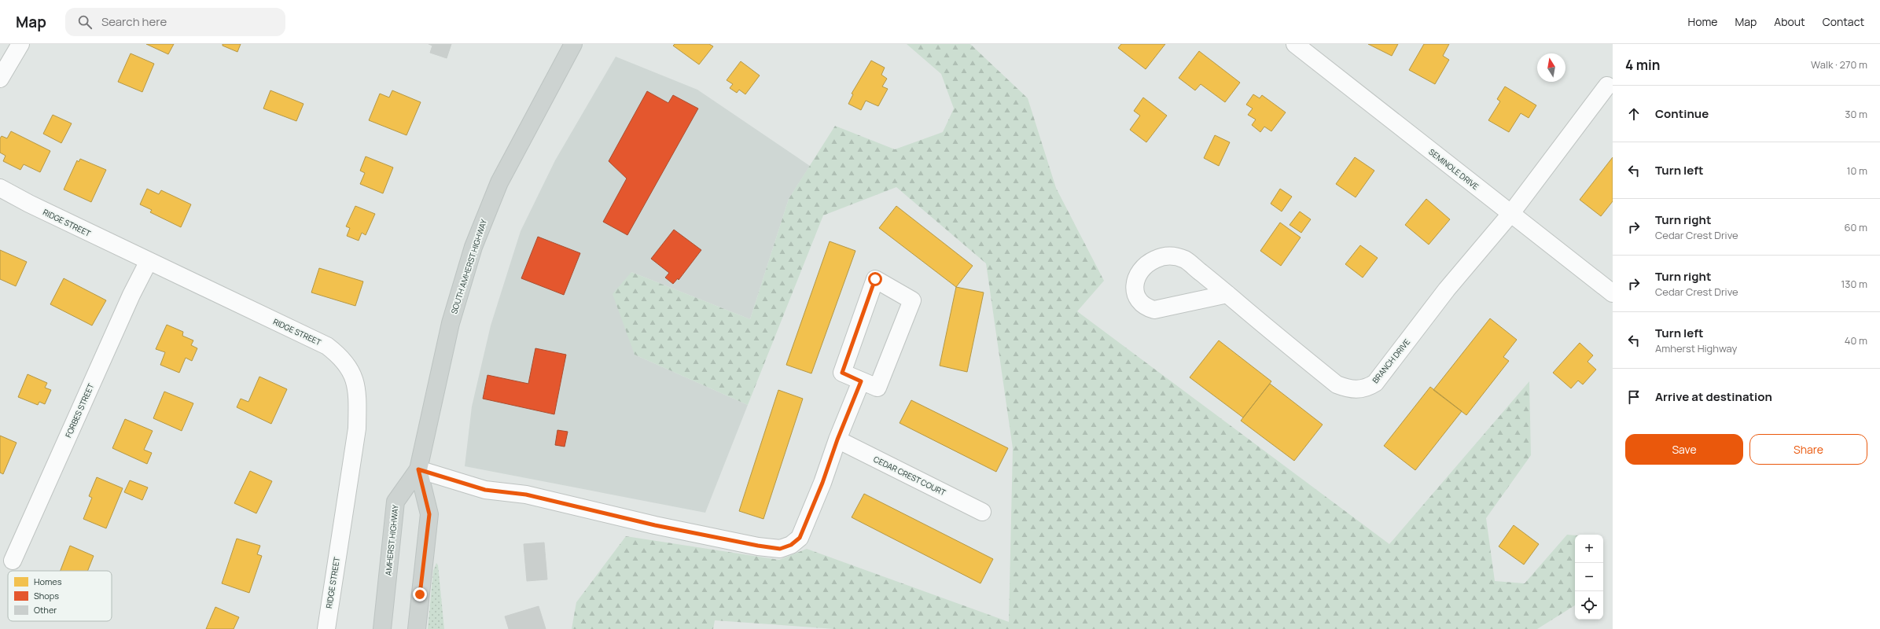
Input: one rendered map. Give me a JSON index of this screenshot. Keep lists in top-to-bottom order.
{
  "streets": {
    "main road": ["SOUTH AMHERST HIGHWAY", "AMHERST HIGHWAY"],
    "street": [
      "SEMINOLE DRIVE",
      "RIDGE STREET",
      "BRANCH DRIVE",
      "FORBES STREET",
      "CEDAR CREST COURT"
    ]
  },
  "crossings": [
    ["SEMINOLE DRIVE", "BRANCH DRIVE"],
    ["RIDGE STREET", "FORBES STREET"],
    ["SOUTH AMHERST HIGHWAY", "AMHERST HIGHWAY"]
  ],
  "legend": ["Homes", "Shops", "Other"],
  "north": "top",
  "page": {
    "header": "Map",
    "search": "Search here",
    "nav": [
      "Home",
      "Map",
      "About",
      "Contact"
    ],
    "heading": ["4 min", "Walk · 270 m"],
    "list": [
      ["Continue", "30 m"],
      ["Turn left", "10 m"],
      ["Turn right", "Cedar Crest Drive", "60 m"],
      ["Turn right", "Cedar Crest Drive", "130 m"],
      ["Turn left", "Amherst Highway", "40 m"],
      "Arrive at destination"
    ],
    "buttons": ["Save", "Share"],
    "map_buttons": ["+", "−"]
  }
}
